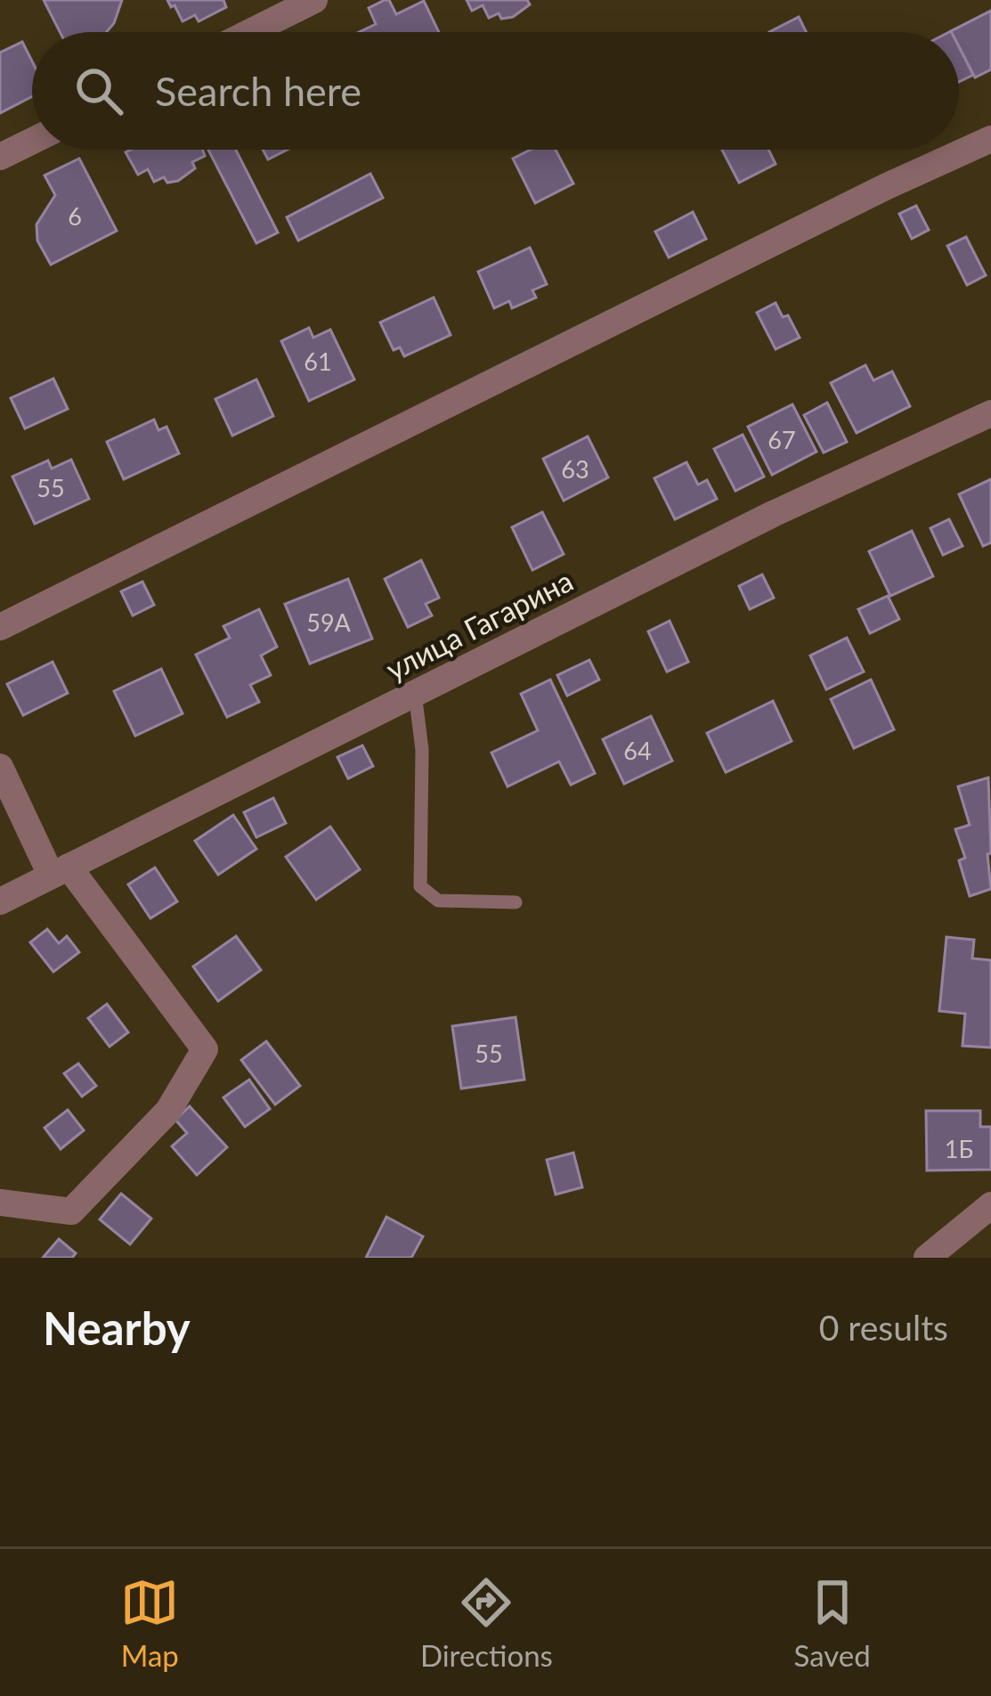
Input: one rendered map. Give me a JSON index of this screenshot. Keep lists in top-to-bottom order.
{
  "streets": {
    "street": ["улица Гагарина"]
  },
  "house_numbers": [
    "6",
    "61",
    "67",
    "63",
    "55",
    "59А",
    "64",
    "55",
    "1Б"
  ],
  "page": {
    "search": "Search here",
    "heading": ["Nearby", "0 results"],
    "nav": ["Map", "Directions", "Saved"]
  }
}
